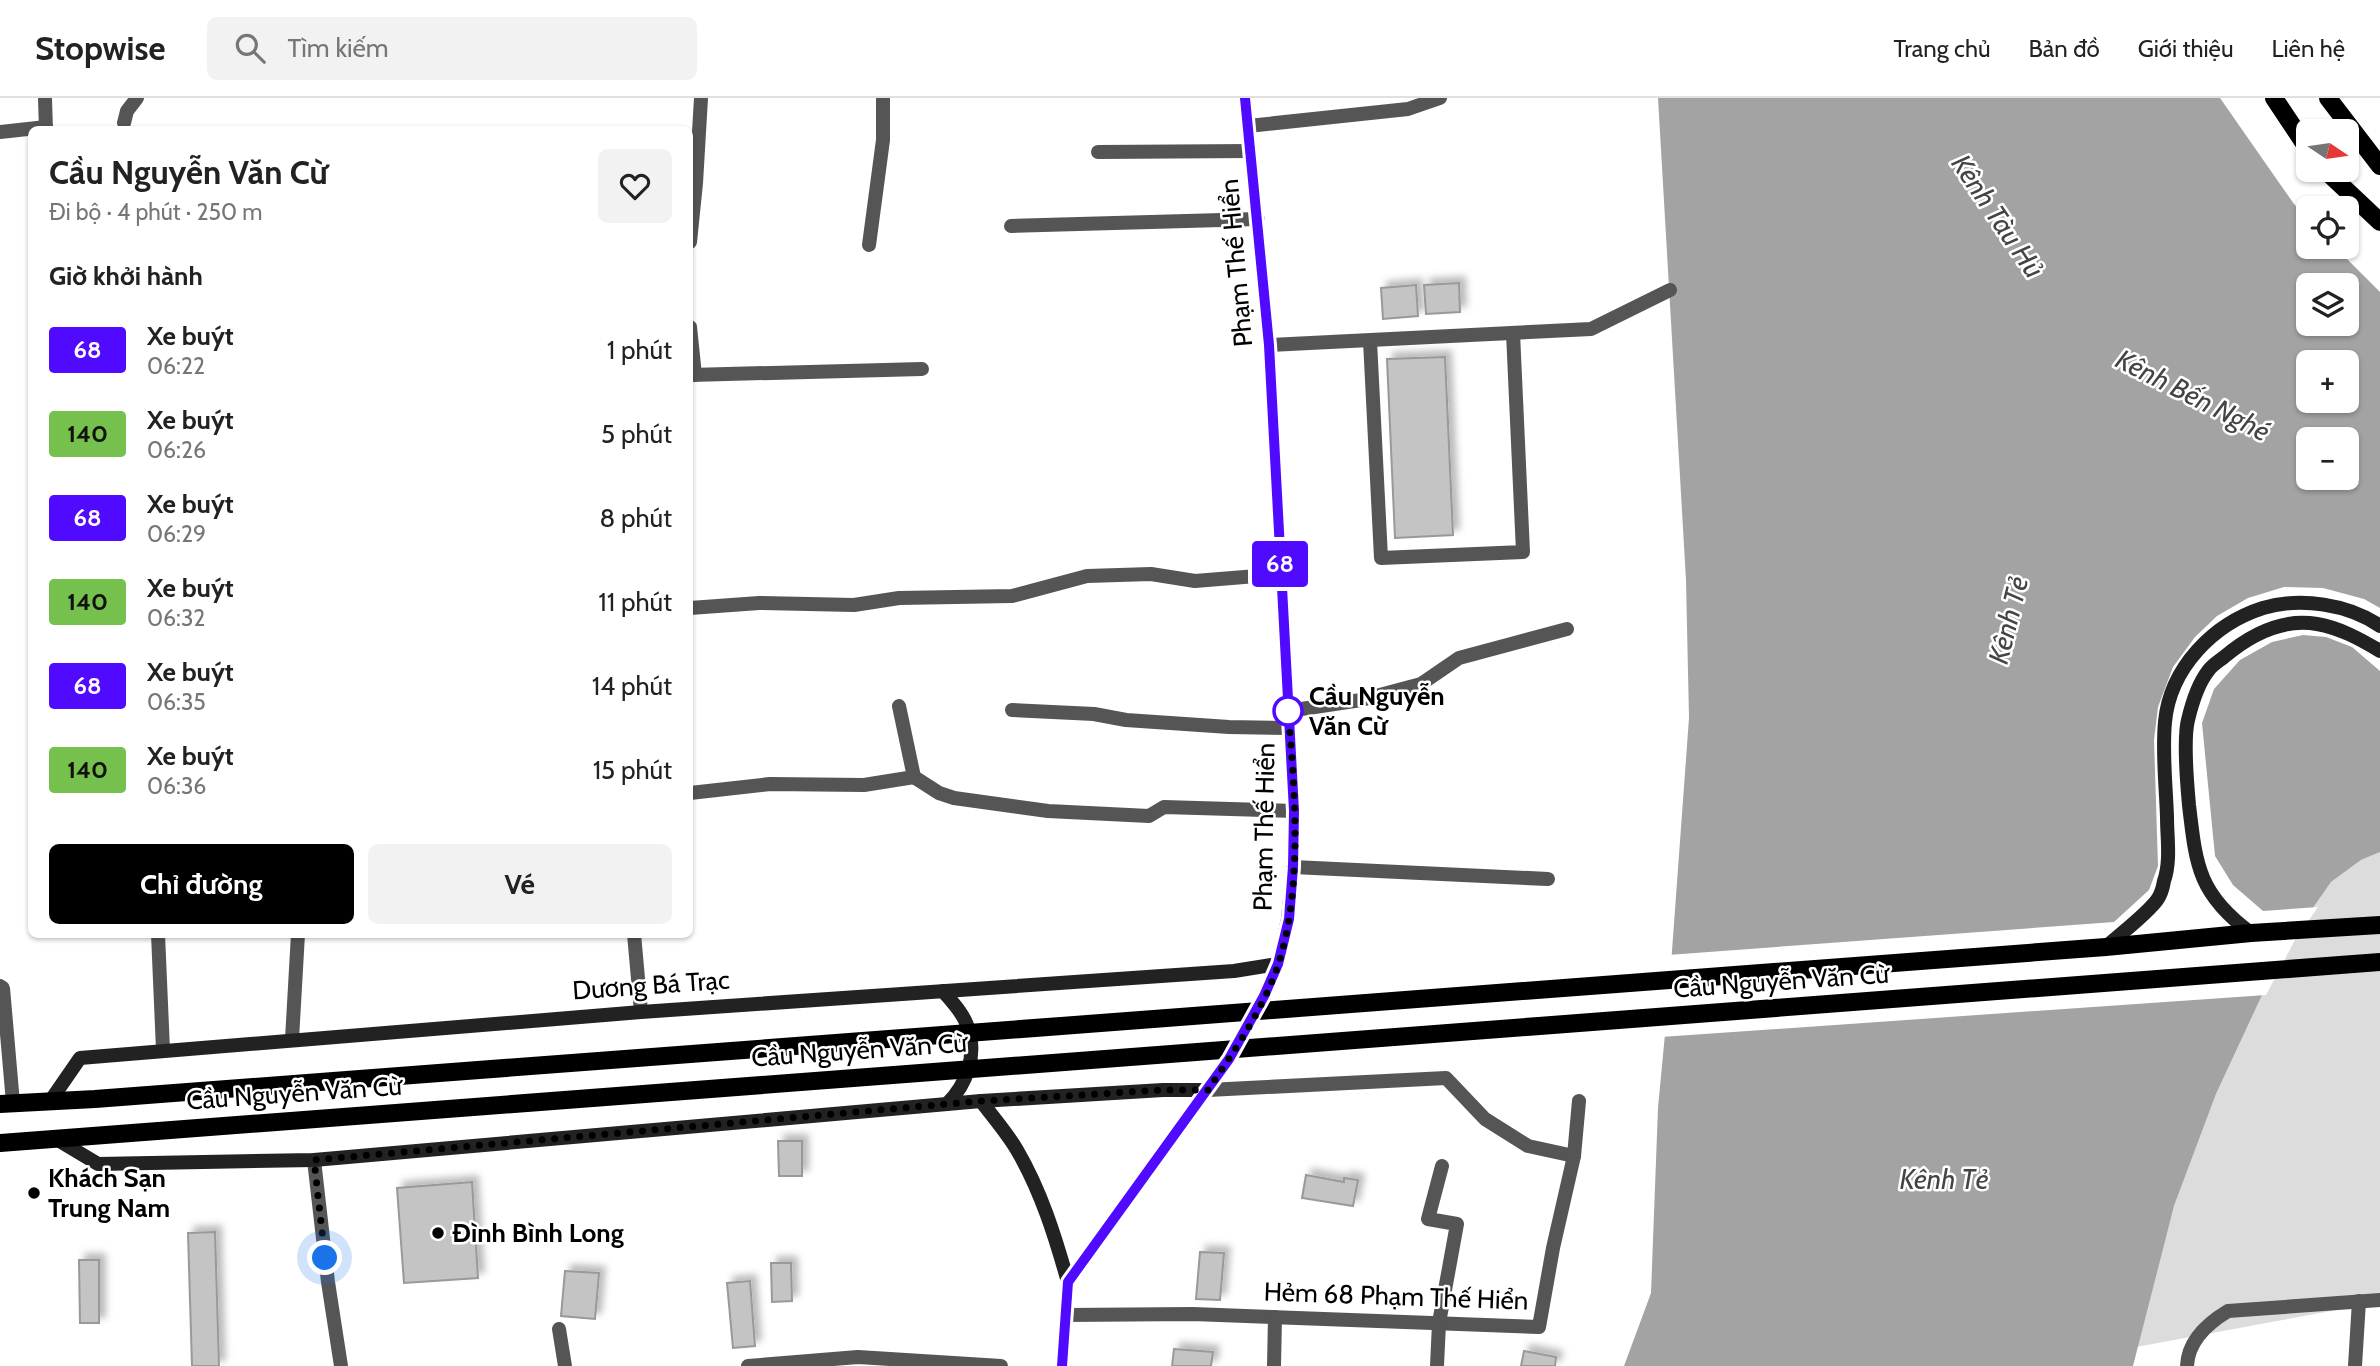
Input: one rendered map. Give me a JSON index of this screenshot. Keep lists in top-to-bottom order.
{
  "streets": {
    "main road": ["Cầu Nguyễn Văn Cừ"],
    "street": ["Phạm Thế Hiển", "Dương Bá Trạc", "Hẻm 68 Phạm Thế Hiển"]
  },
  "crossings": [
    ["Phạm Thế Hiển", "Dương Bá Trạc"],
    ["Cầu Nguyễn Văn Cừ", "Dương Bá Trạc"]
  ],
  "water": ["Kênh Tàu Hủ", "Kênh Bến Nghé", "Kênh Tẻ"],
  "places": ["Cầu Nguyễn Văn Cừ", "Khách Sạn Trung Nam", "Đình Bình Long"],
  "lines": ["bus line 68"],
  "north": "right",
  "page": {
    "header": "Stopwise",
    "search": "Tìm kiếm",
    "nav": [
      "Trang chủ",
      "Bản đồ",
      "Giới thiệu",
      "Liên hệ"
    ],
    "on_map": "68",
    "map_buttons": ["+", "−"],
    "heading": [
      ["Cầu Nguyễn Văn Cừ", "Đi bộ · 4 phút · 250 m"],
      "Giờ khởi hành"
    ],
    "list": [
      {
        "mark": "68",
        "name": "Xe buýt",
        "note": "06:22",
        "value": "1 phút"
      },
      {
        "mark": "140",
        "name": "Xe buýt",
        "note": "06:26",
        "value": "5 phút"
      },
      {
        "mark": "68",
        "name": "Xe buýt",
        "note": "06:29",
        "value": "8 phút"
      },
      {
        "mark": "140",
        "name": "Xe buýt",
        "note": "06:32",
        "value": "11 phút"
      },
      {
        "mark": "68",
        "name": "Xe buýt",
        "note": "06:35",
        "value": "14 phút"
      },
      {
        "mark": "140",
        "name": "Xe buýt",
        "note": "06:36",
        "value": "15 phút"
      }
    ],
    "buttons": ["Chỉ đường", "Vé"]
  }
}
